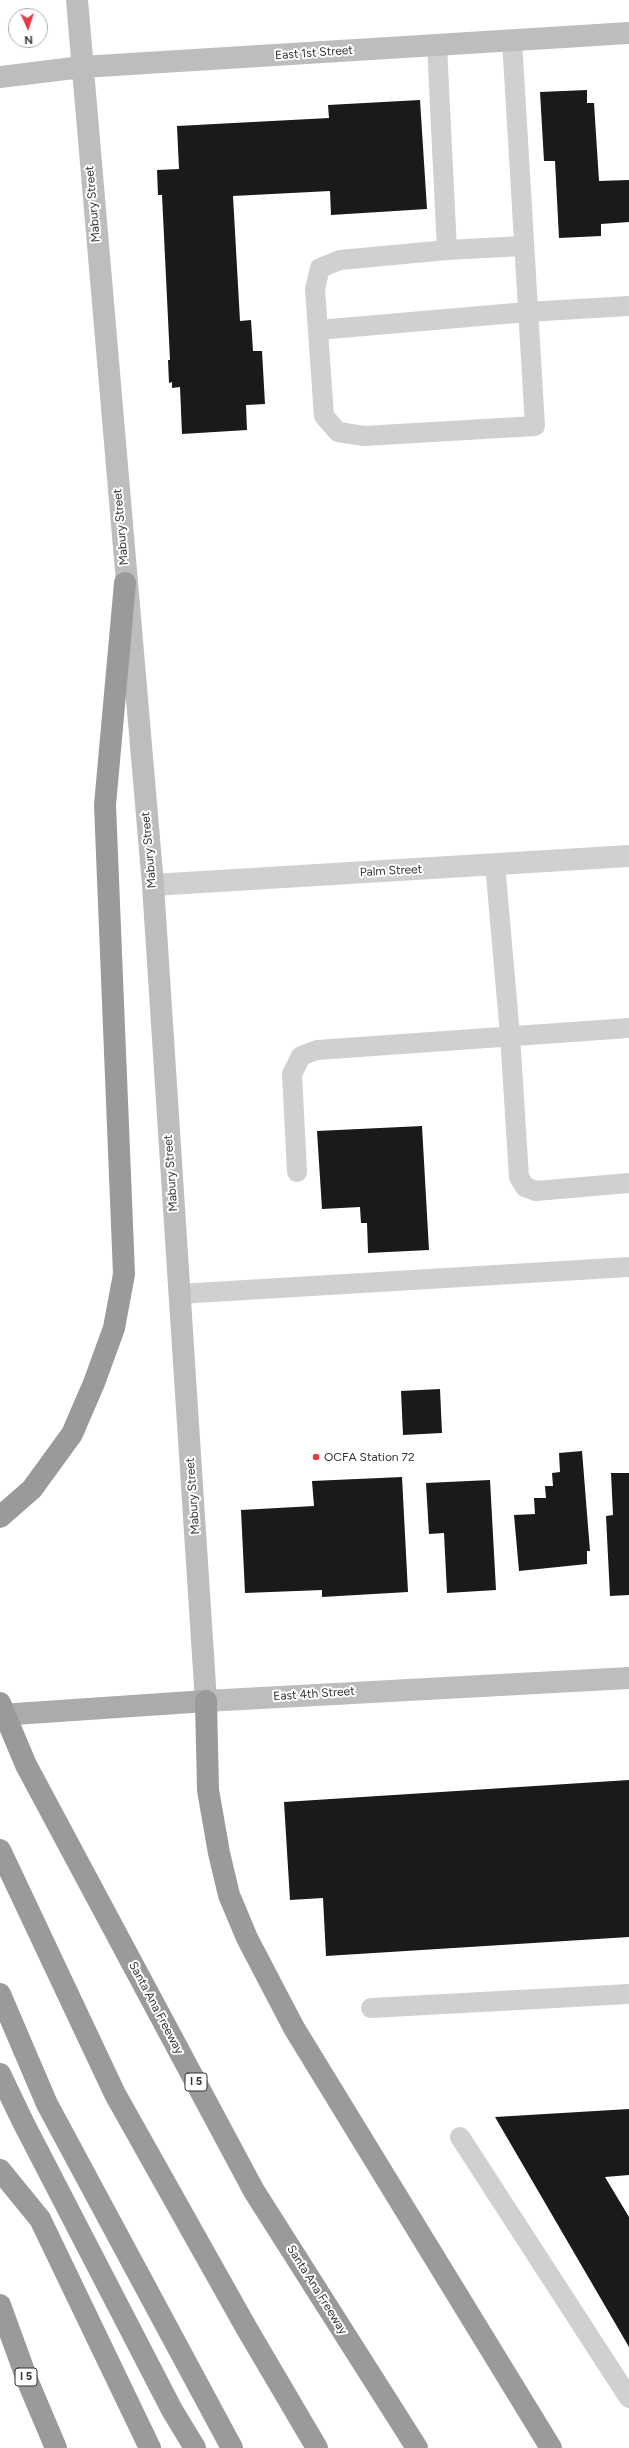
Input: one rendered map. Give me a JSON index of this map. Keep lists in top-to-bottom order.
{
  "streets": {
    "highway": ["Santa Ana Freeway", "I 5"],
    "main road": ["East 1st Street", "Mabury Street", "East 4th Street"],
    "street": ["Palm Street"]
  },
  "crossings": [
    ["East 1st Street", "Mabury Street"],
    ["Mabury Street", "Palm Street"],
    ["Mabury Street", "East 4th Street"]
  ],
  "places": ["OCFA Station 72"],
  "north": "bottom"
}
